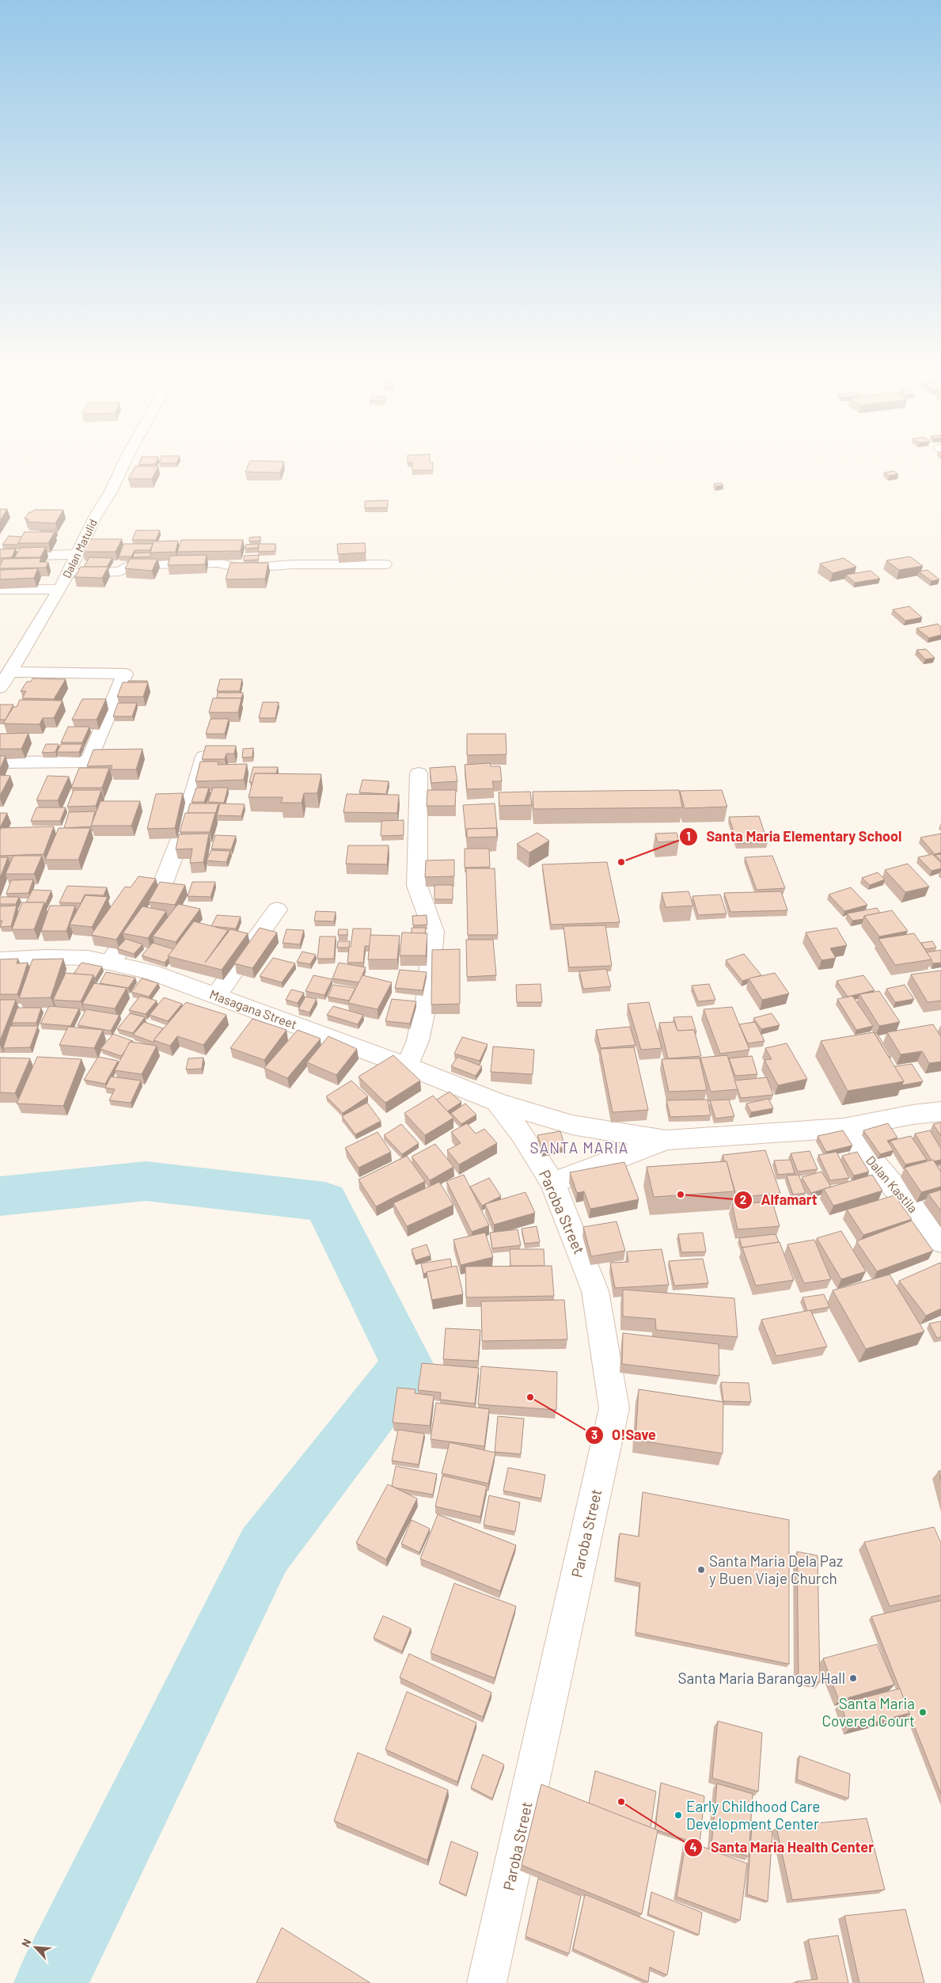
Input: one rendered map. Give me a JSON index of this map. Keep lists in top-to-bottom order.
{
  "streets": {
    "street": [
      "Dalan Matulid",
      "Masagana Street",
      "Dalan Kastila",
      "Paroba Street"
    ]
  },
  "crossings": [
    ["Masagana Street", "Paroba Street"]
  ],
  "districts": ["SANTA MARIA"],
  "places": [
    "Santa Maria Elementary School",
    "Alfamart",
    "O!Save",
    "Santa Maria Dela Paz y Buen Viaje Church",
    "Santa Maria Barangay Hall",
    "Santa Maria Covered Court",
    "Santa Maria Health Center",
    "Early Childhood Care Development Center"
  ],
  "north": "top left"
}
